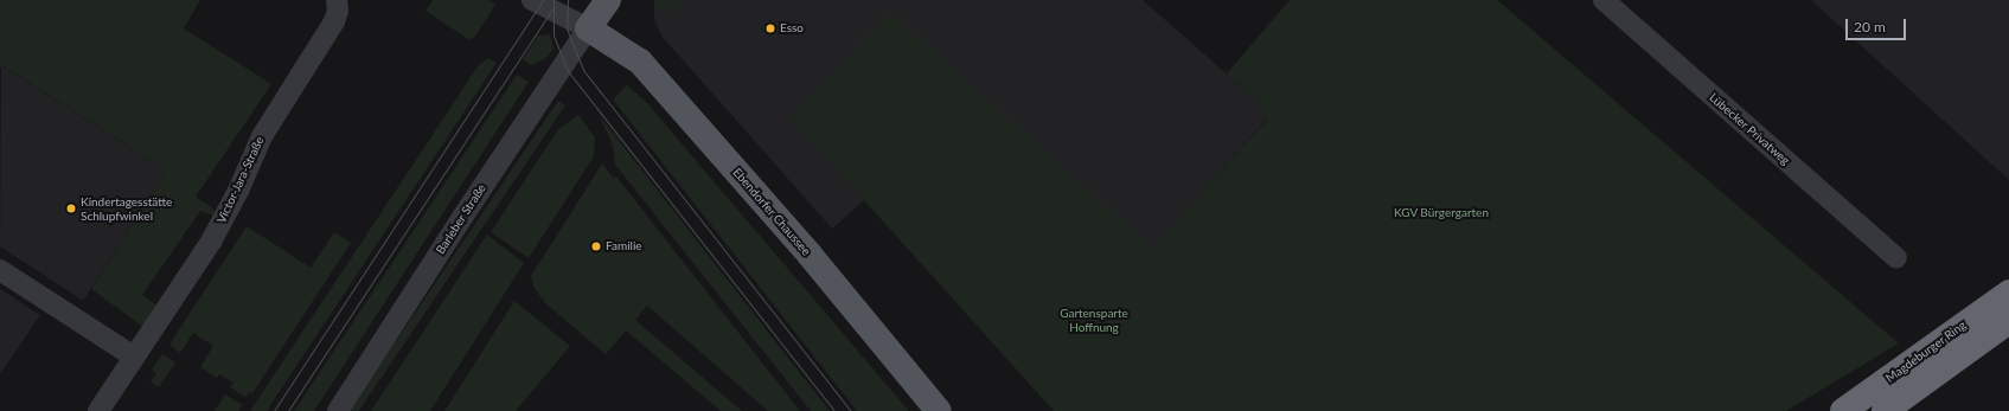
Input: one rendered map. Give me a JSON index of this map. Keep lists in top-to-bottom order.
{
  "streets": {
    "highway": ["Magdeburger Ring"],
    "main road": ["Ebendorfer Chaussee"],
    "street": ["Lübecker Privatweg", "Victor-Jara-Straße", "Barleber Straße"]
  },
  "crossings": [
    ["Ebendorfer Chaussee", "Barleber Straße"]
  ],
  "parks": ["KGV Bürgergarten", "Gartensparte Hoffnung"],
  "places": ["Esso", "Kindertagesstätte Schlupfwinkel", "Familie"],
  "scale_bar": "20 m"
}
